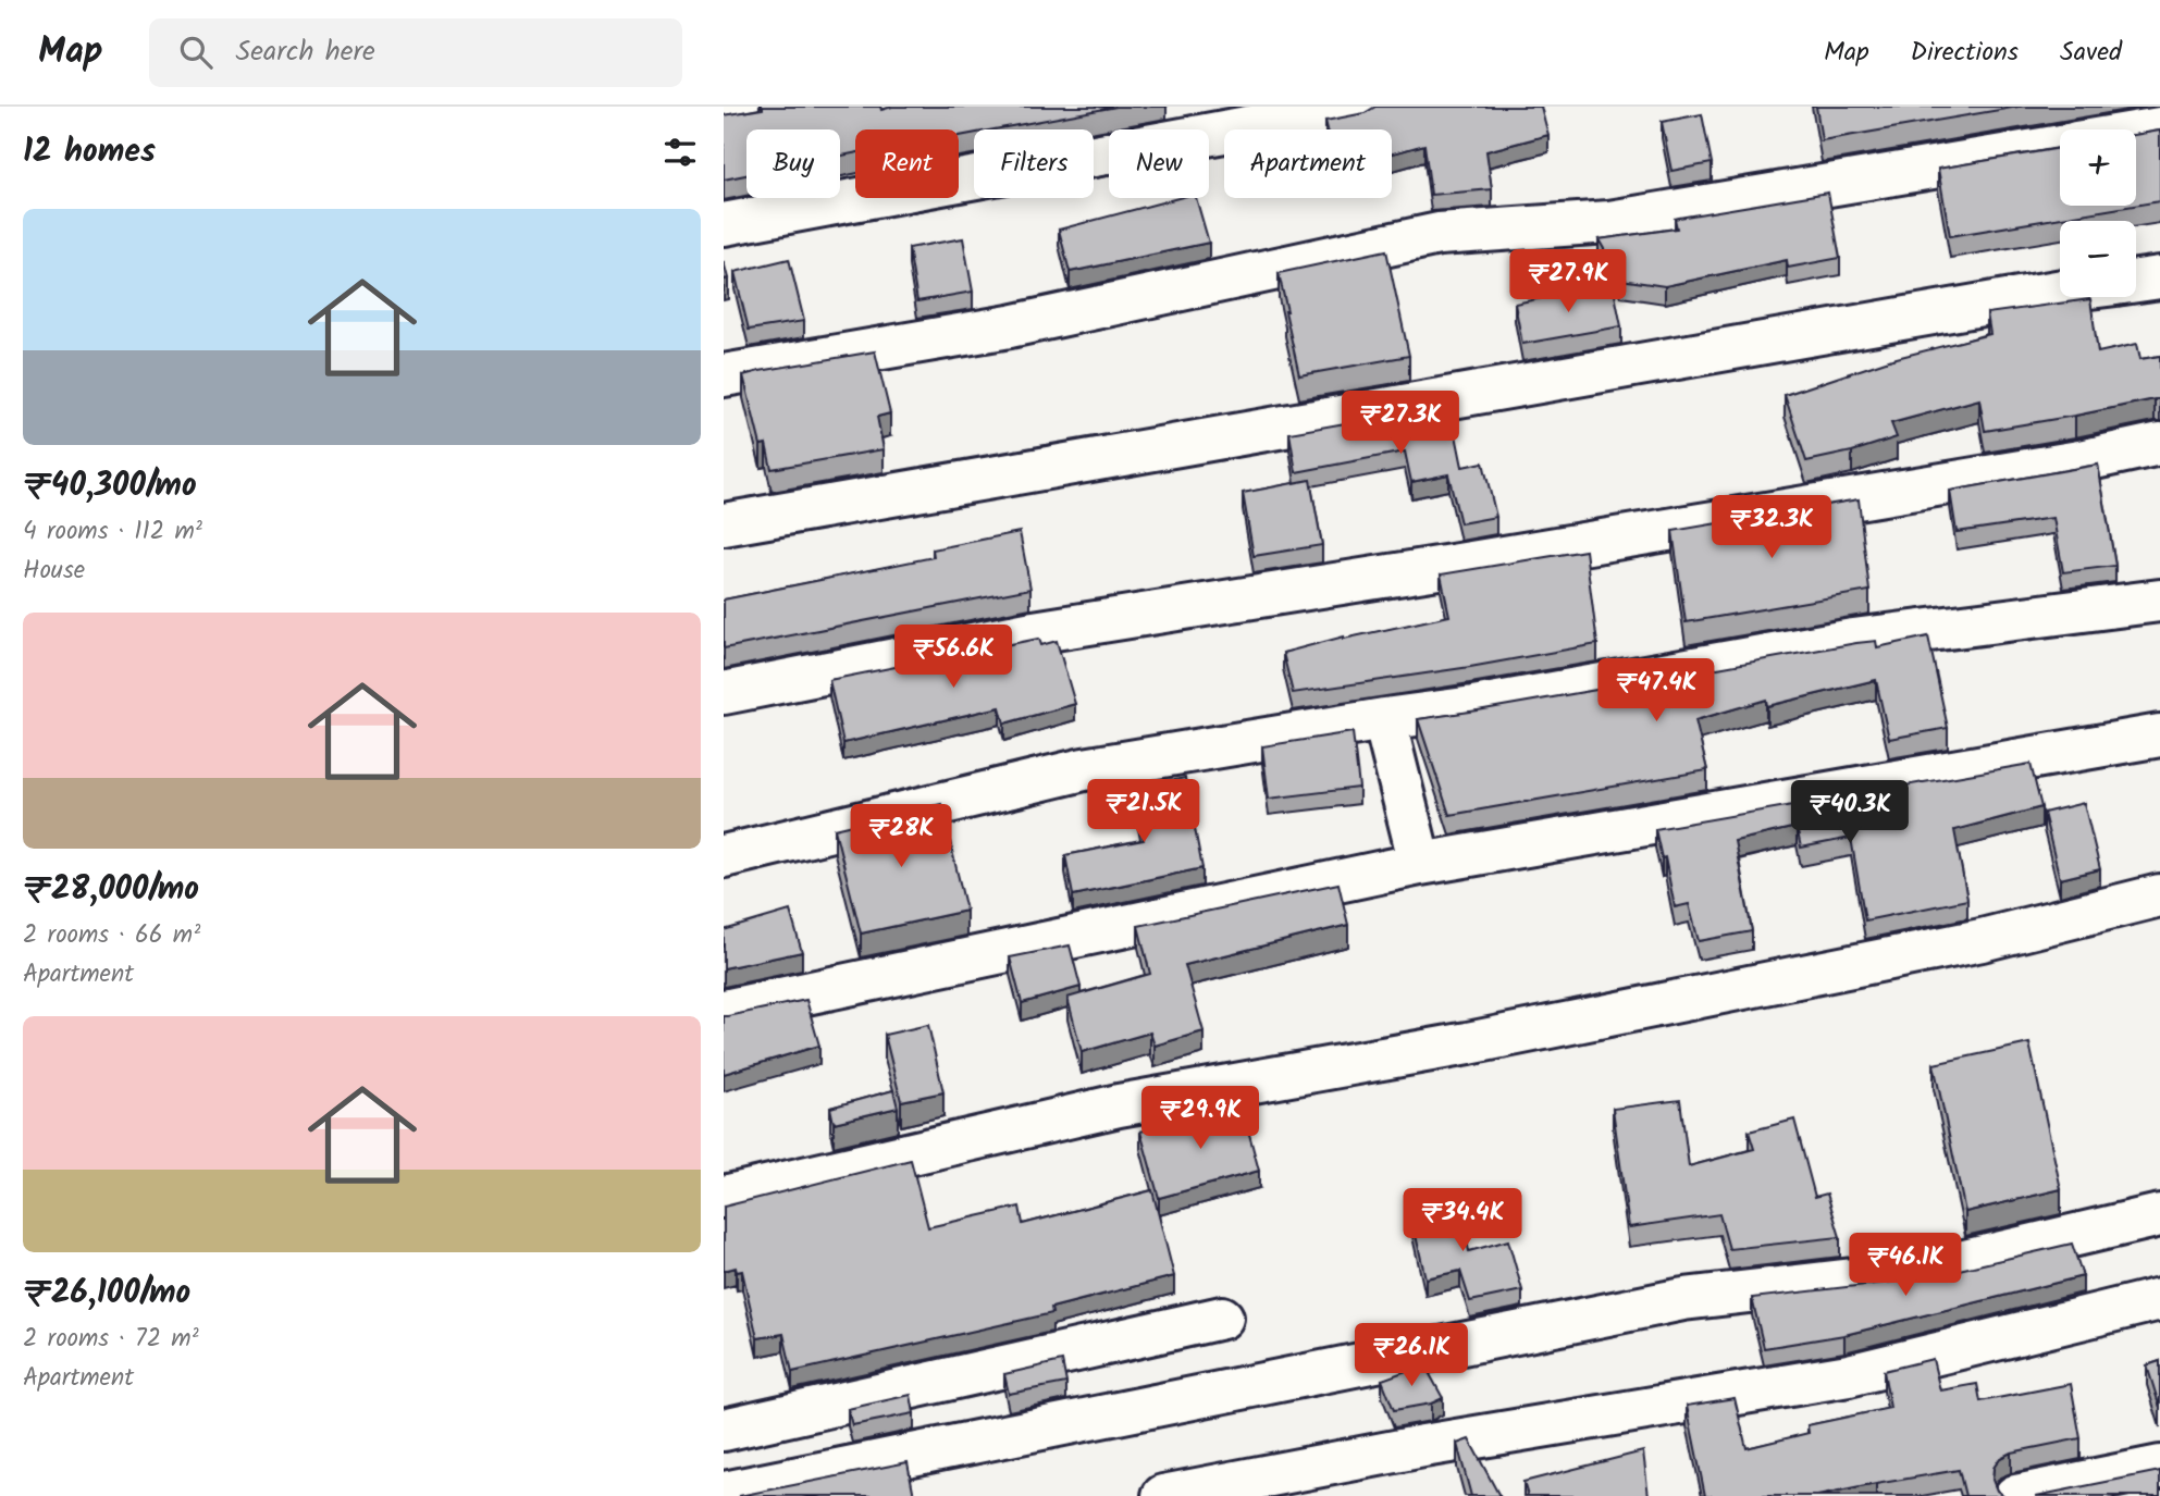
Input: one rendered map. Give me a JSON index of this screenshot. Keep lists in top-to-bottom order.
{
  "page": {
    "header": "Map",
    "search": "Search here",
    "nav": ["Map", "Directions", "Saved"],
    "heading": "12 homes",
    "map_buttons": ["+", "−"],
    "chip": [
      "Buy",
      "Rent",
      "Filters",
      "New",
      "Apartment"
    ],
    "list": [
      {
        "name": "₹40,300/mo",
        "note": "4 rooms · 112 m² · House"
      },
      {
        "name": "₹28,000/mo",
        "note": "2 rooms · 66 m² · Apartment"
      },
      {
        "name": "₹26,100/mo",
        "note": "2 rooms · 72 m² · Apartment"
      }
    ],
    "price": [
      "₹27.9K",
      "₹27.3K",
      "₹32.3K",
      "₹56.6K",
      "₹47.4K",
      "₹21.5K",
      "₹40.3K",
      "₹28K",
      "₹29.9K",
      "₹34.4K",
      "₹46.1K",
      "₹26.1K"
    ]
  }
}
